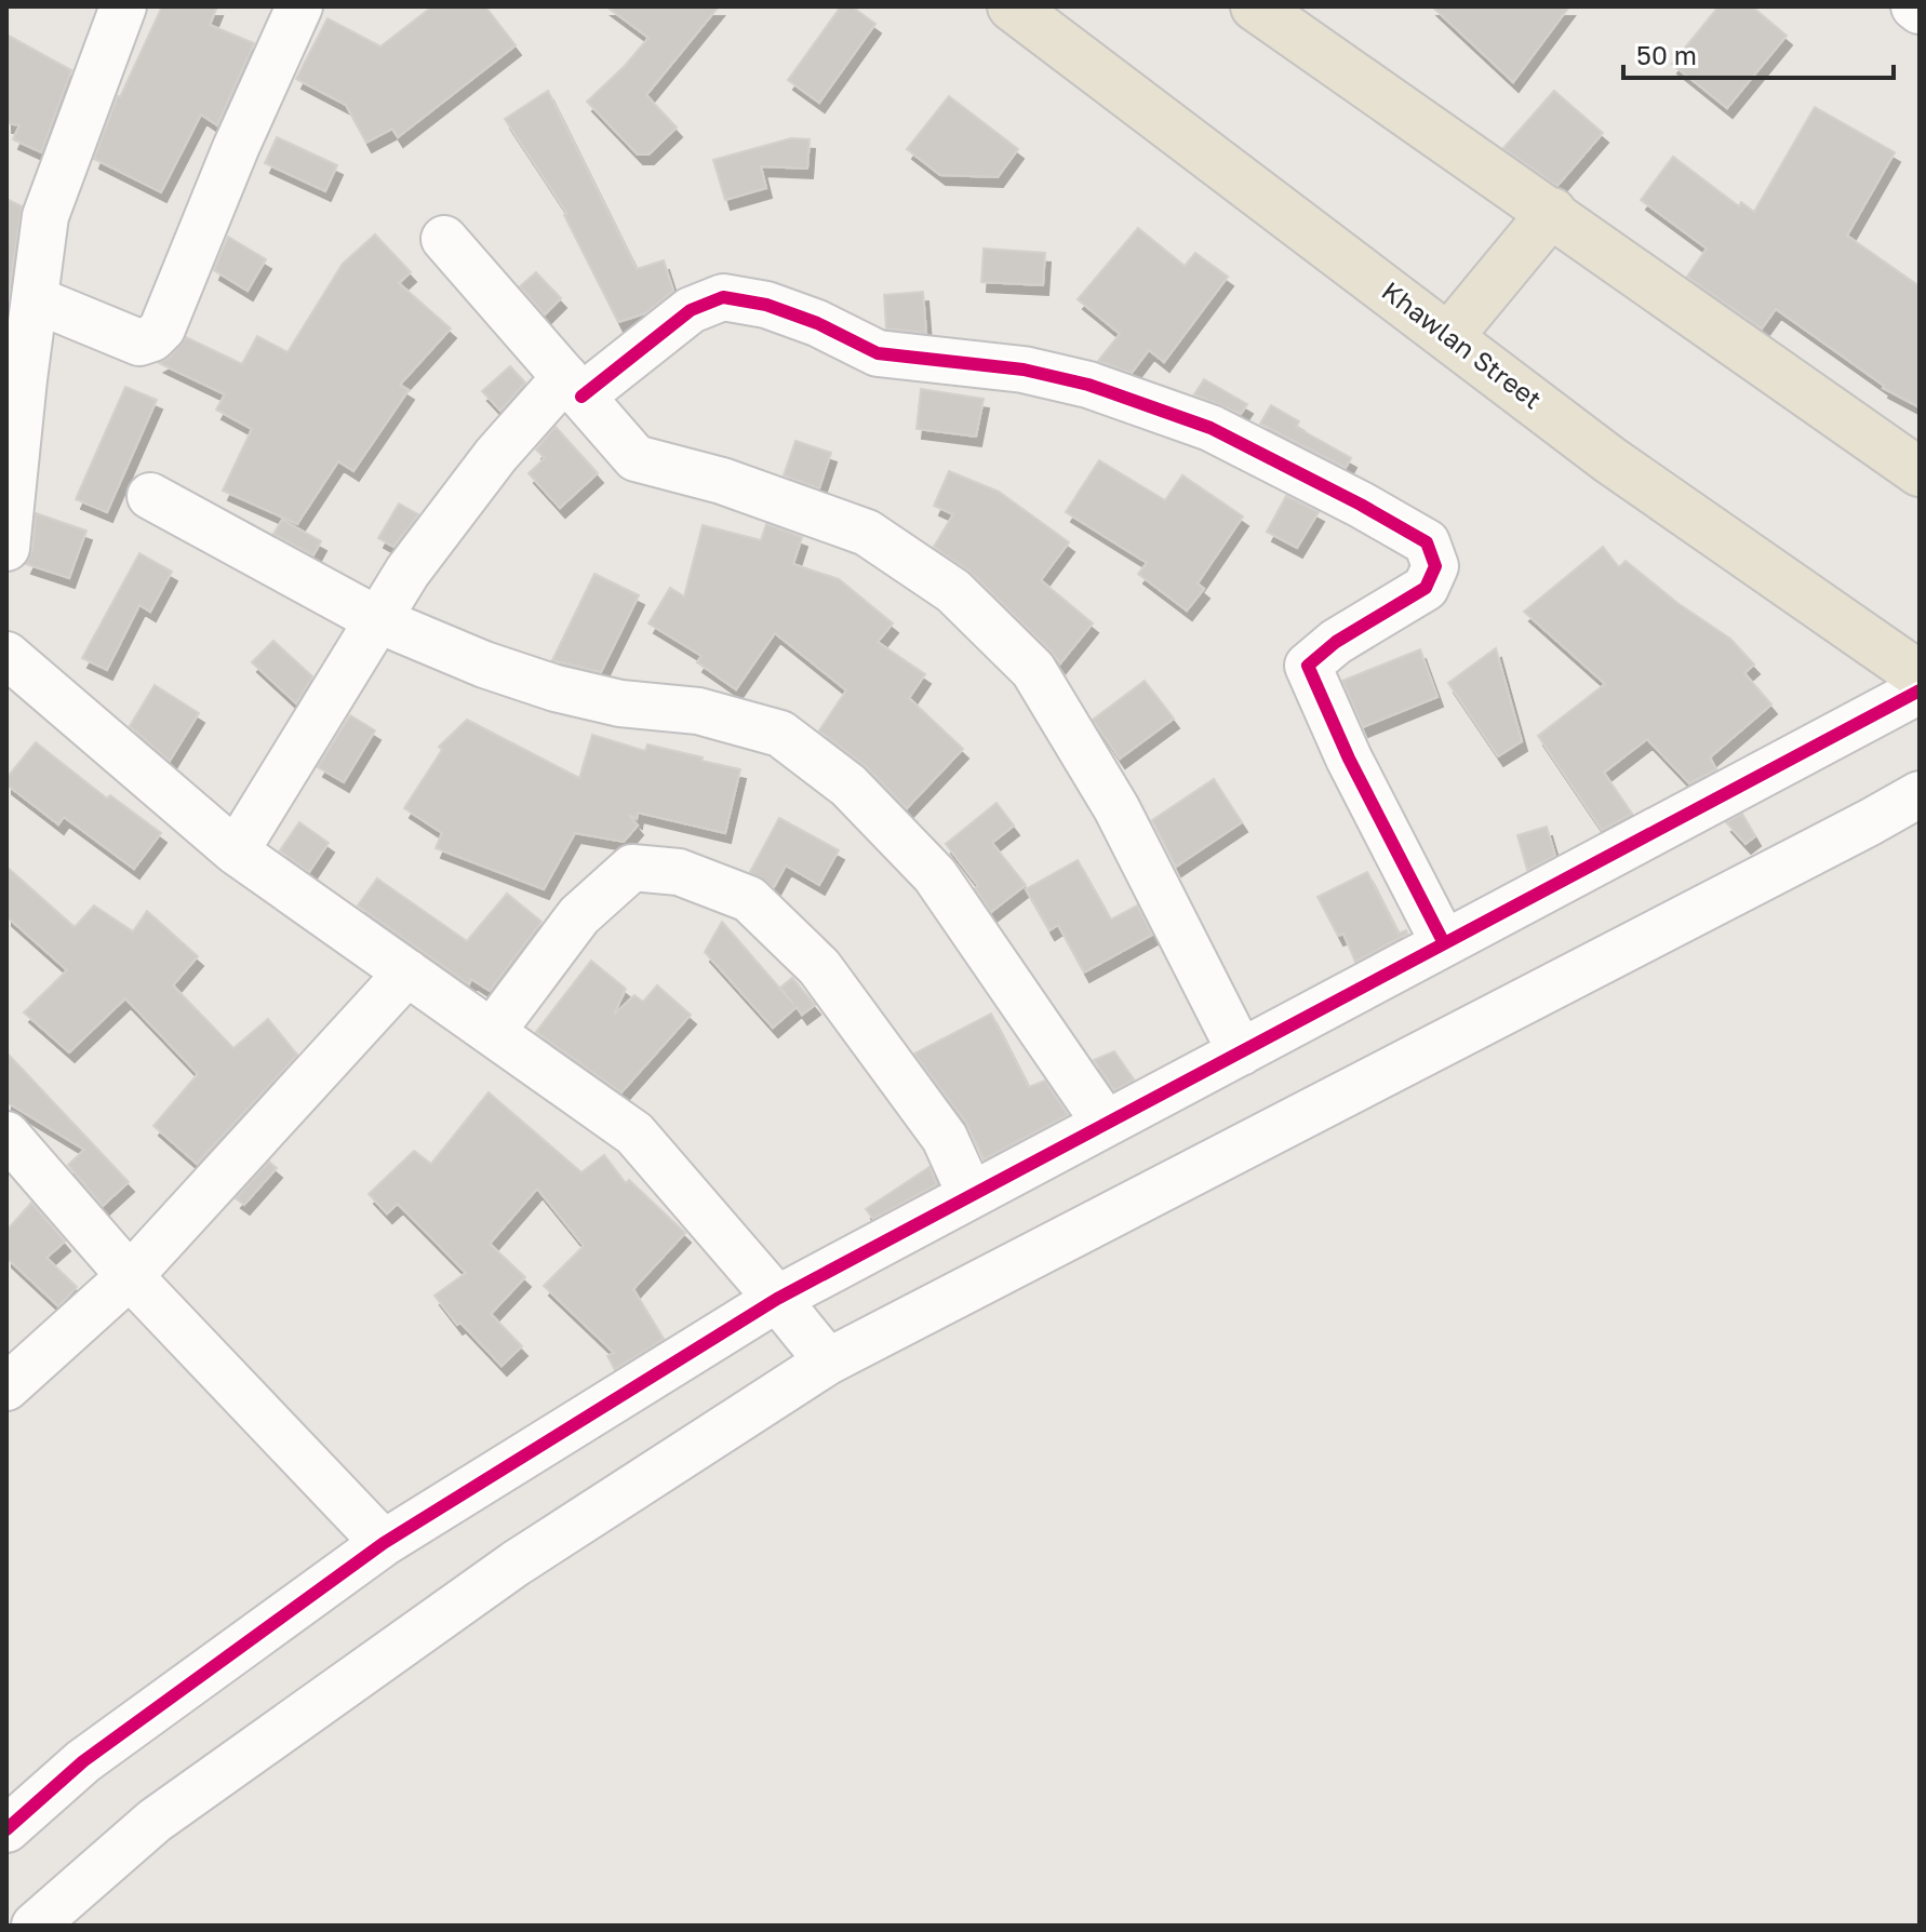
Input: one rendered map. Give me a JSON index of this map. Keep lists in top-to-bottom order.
{
  "streets": {
    "main road": ["Khawlan Street"]
  },
  "scale_bar": "50 m"
}
